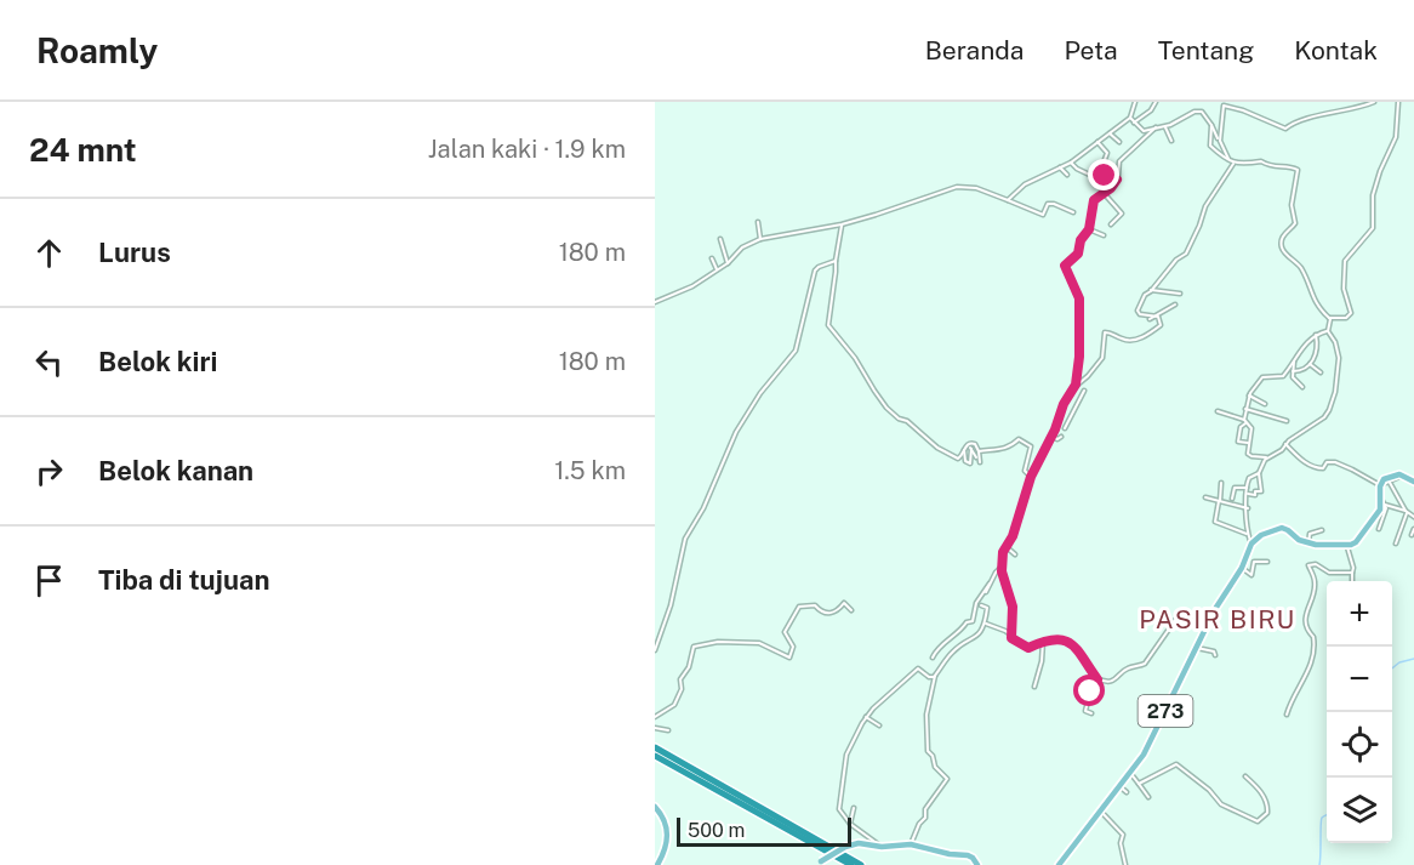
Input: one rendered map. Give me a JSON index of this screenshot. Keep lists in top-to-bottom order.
{
  "streets": {
    "main road": ["273"]
  },
  "districts": ["PASIR BIRU"],
  "scale_bar": "500 m",
  "page": {
    "header": "Roamly",
    "nav": [
      "Beranda",
      "Peta",
      "Tentang",
      "Kontak"
    ],
    "heading": ["24 mnt", "Jalan kaki · 1.9 km"],
    "list": [
      ["Lurus", "180 m"],
      ["Belok kiri", "180 m"],
      ["Belok kanan", "1.5 km"],
      "Tiba di tujuan"
    ],
    "map_buttons": ["+", "−"],
    "scale": "500 m"
  }
}
